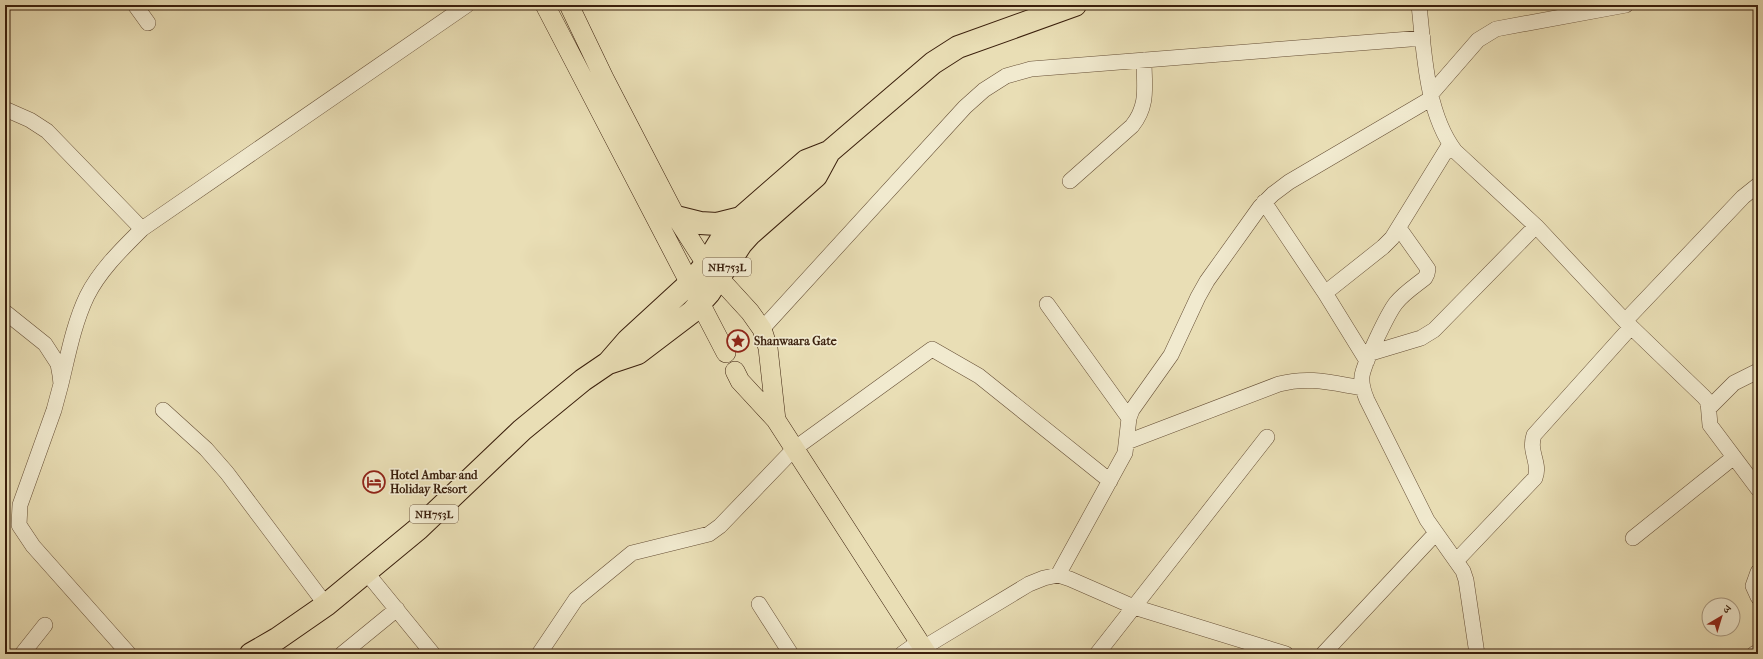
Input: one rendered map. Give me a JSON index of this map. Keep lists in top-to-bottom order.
{
  "streets": {
    "highway": ["NH753L"]
  },
  "places": {
    "place": ["Shanwaara Gate"],
    "hotel": ["Hotel Ambar and Holiday Resort"]
  },
  "north": "top right"
}
